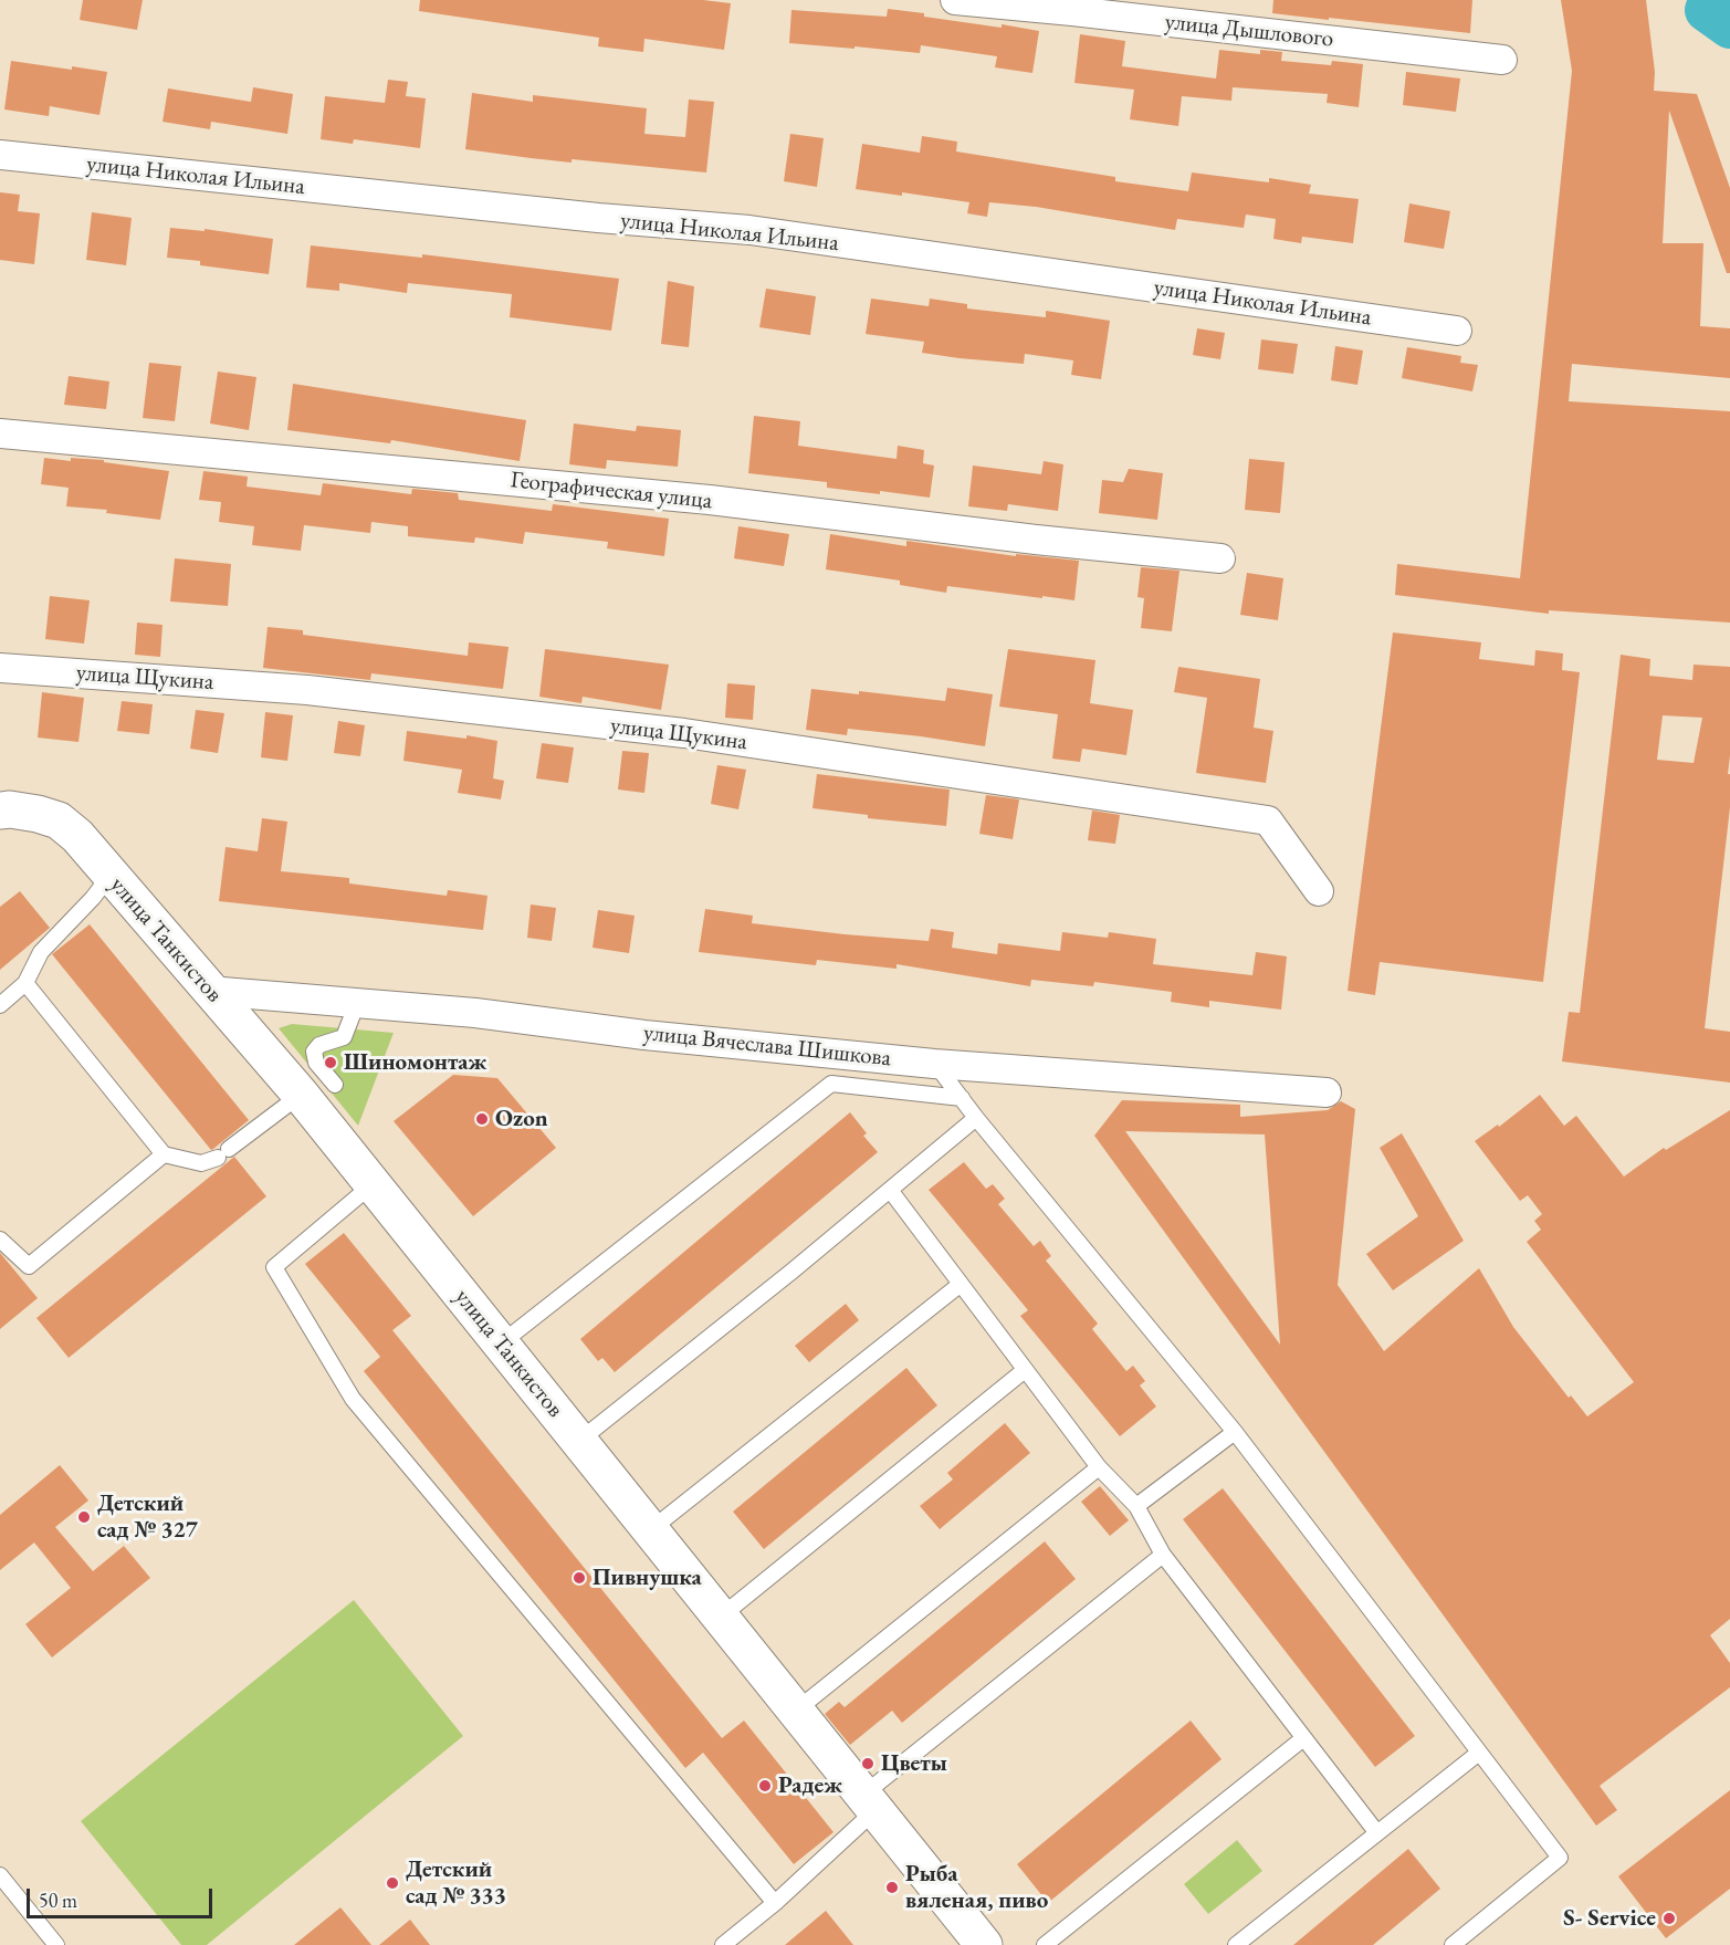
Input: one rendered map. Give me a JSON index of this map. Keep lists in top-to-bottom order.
{
  "streets": {
    "main road": ["улица Танкистов"],
    "street": [
      "улица Дышлового",
      "улица Николая Ильина",
      "Географическая улица",
      "улица Щукина",
      "улица Вячеслава Шишкова"
    ]
  },
  "crossings": [
    ["улица Танкистов", "улица Вячеслава Шишкова"]
  ],
  "places": [
    "Шиномонтаж",
    "Ozon",
    "Детский сад № 327",
    "Пивнушка",
    "Цветы",
    "Радеж",
    "Детский сад № 333",
    "Рыба вяленая, пиво",
    "S- Service"
  ],
  "scale_bar": "50 m"
}
